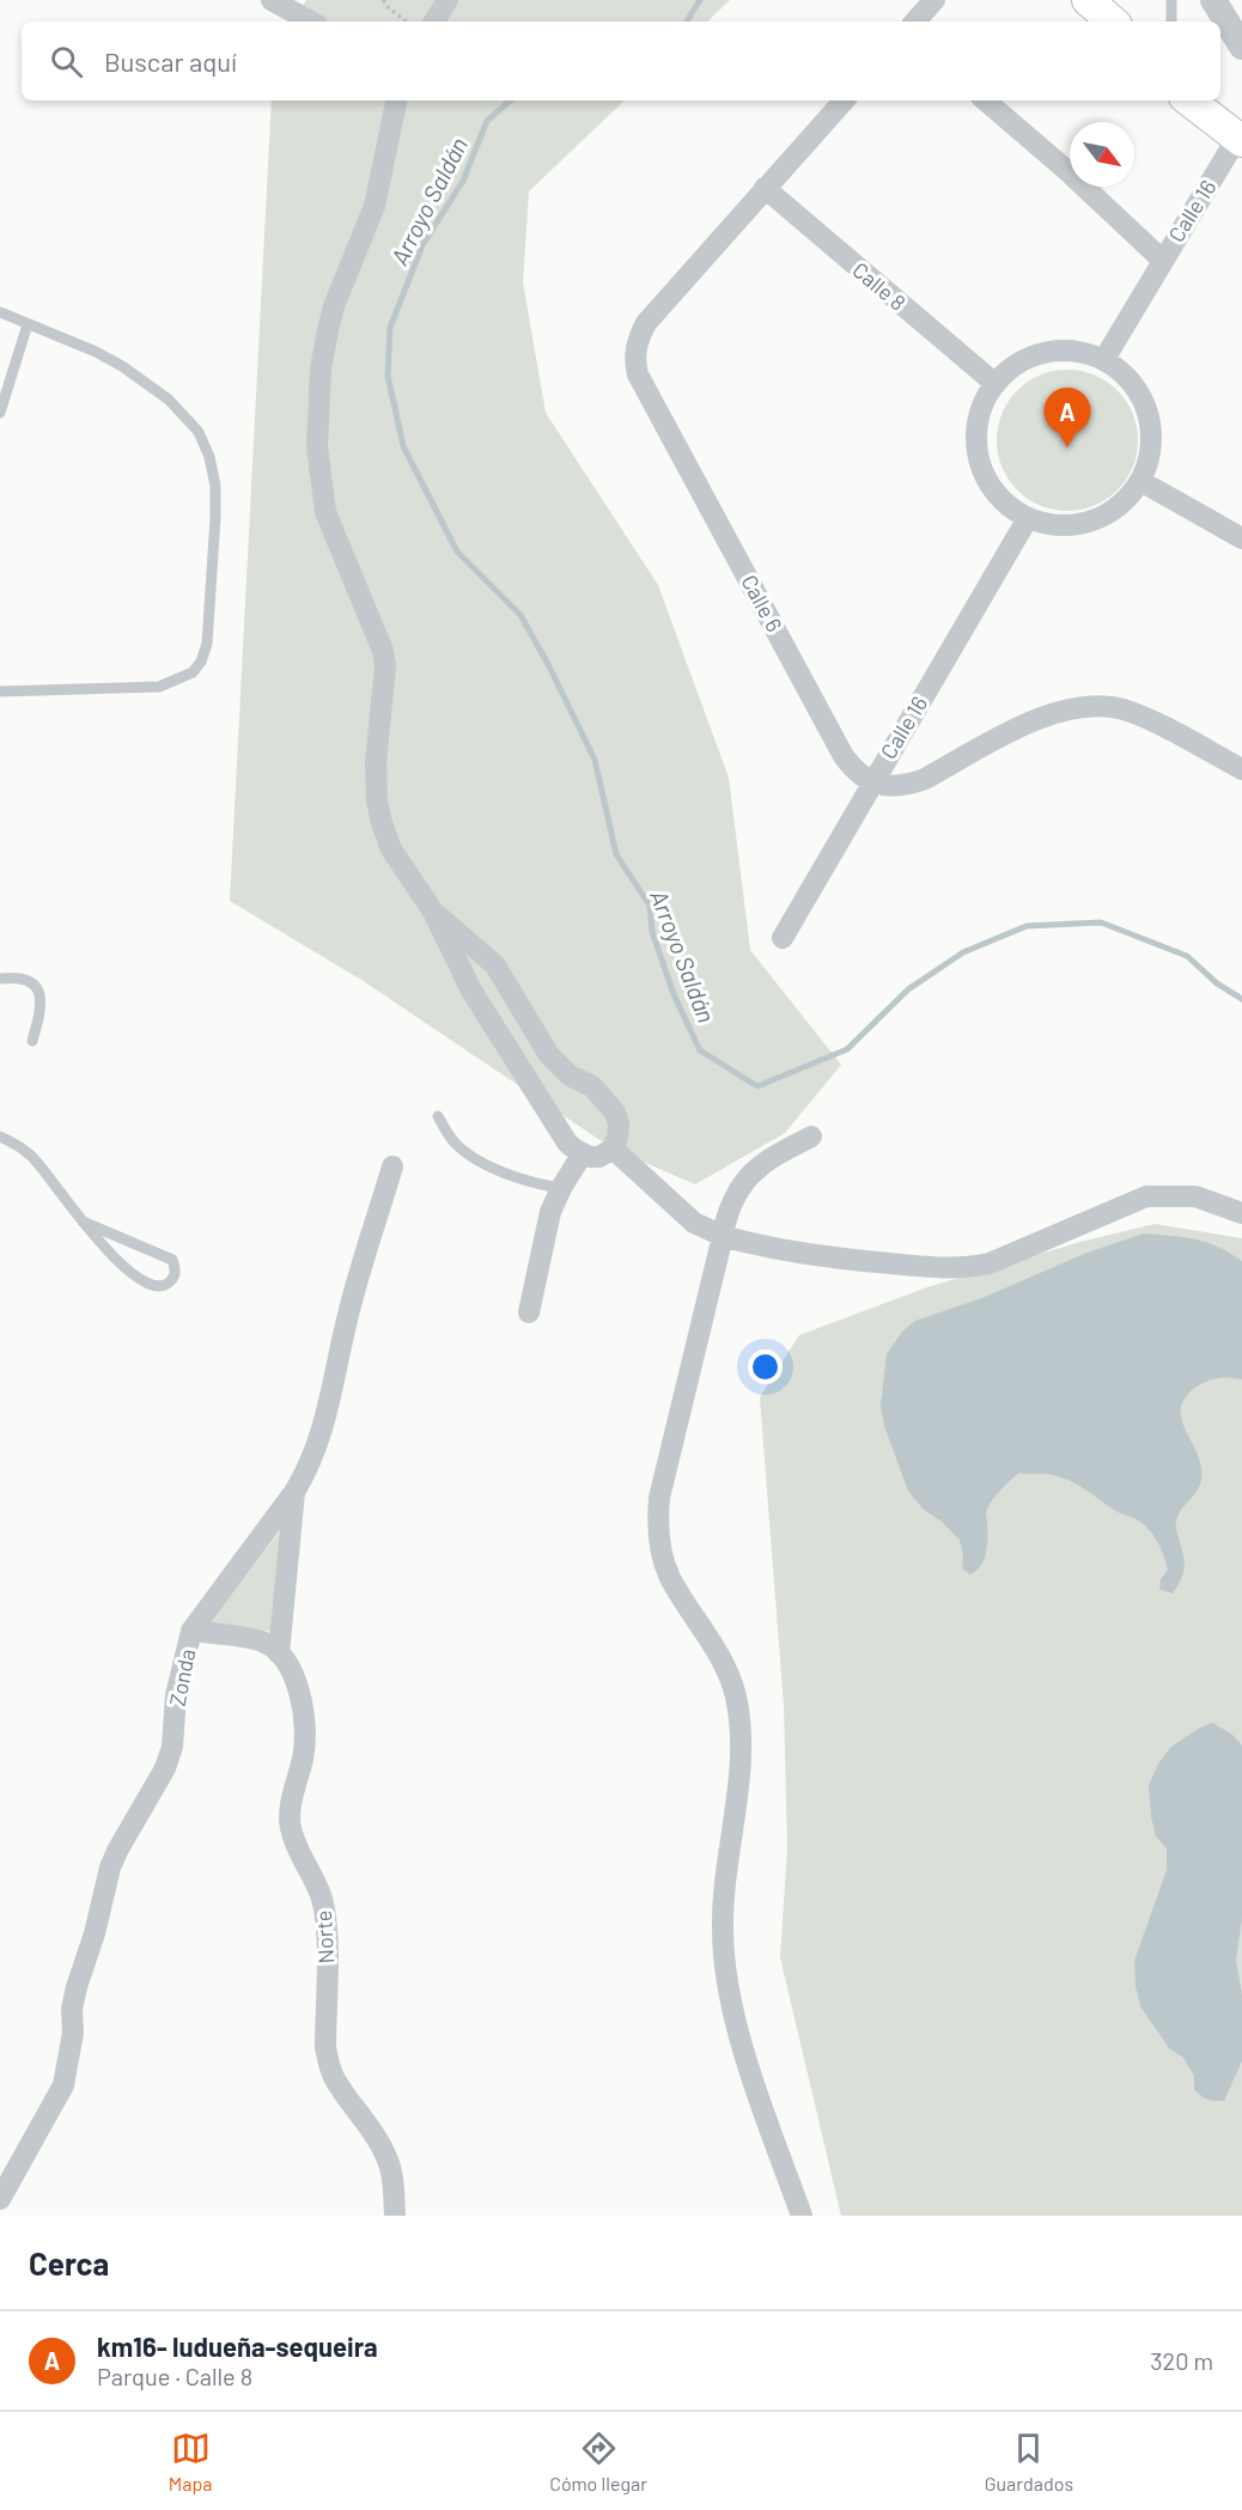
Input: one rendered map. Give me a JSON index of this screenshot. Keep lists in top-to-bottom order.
{
  "streets": {
    "street": [
      "Calle 16",
      "Calle 8",
      "Calle 6",
      "Zonda",
      "Norte"
    ]
  },
  "crossings": [
    ["Calle 16", "Calle 8"],
    ["Calle 16", "Calle 6"],
    ["Calle 8", "Calle 6"]
  ],
  "water": ["Arroyo Saldán"],
  "north": "bottom right",
  "page": {
    "search": "Buscar aquí",
    "pins": "A",
    "heading": "Cerca",
    "list": [
      {
        "mark": "A",
        "name": "km16- ludueña-sequeira",
        "note": "Parque · Calle 8",
        "value": "320 m"
      }
    ],
    "nav": ["Mapa", "Cómo llegar", "Guardados"]
  }
}
